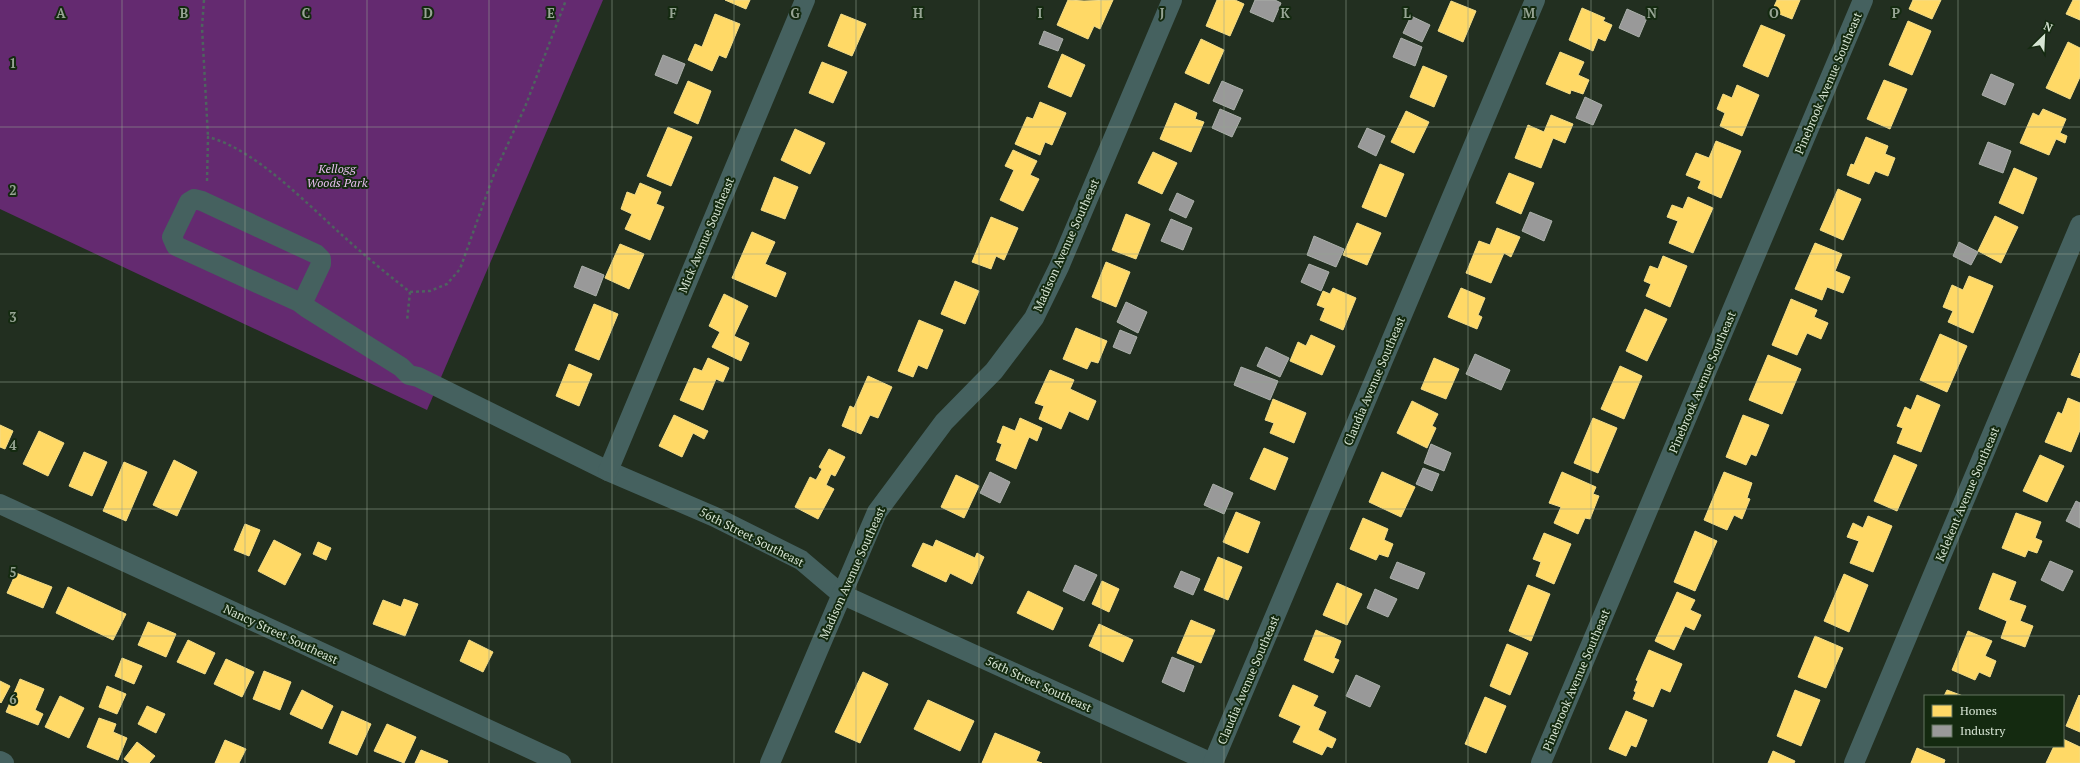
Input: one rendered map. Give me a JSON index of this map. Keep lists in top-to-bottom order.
{
  "streets": {
    "street": [
      "Pinebrook Avenue Southeast",
      "Mick Avenue Southeast",
      "Madison Avenue Southeast",
      "Claudia Avenue Southeast",
      "Kelekent Avenue Southeast",
      "56th Street Southeast",
      "Nancy Street Southeast"
    ]
  },
  "crossings": [
    ["Mick Avenue Southeast", "56th Street Southeast"],
    ["Madison Avenue Southeast", "56th Street Southeast"],
    ["Claudia Avenue Southeast", "56th Street Southeast"]
  ],
  "parks": ["Kellogg Woods Park"],
  "legend": ["Homes", "Industry"],
  "north": "top right",
  "grid": {
    "columns": [
      "A",
      "B",
      "C",
      "D",
      "E",
      "F",
      "G",
      "H",
      "I",
      "J",
      "K",
      "L",
      "M",
      "N",
      "O",
      "P"
    ],
    "rows": [
      "1",
      "2",
      "3",
      "4",
      "5",
      "6"
    ]
  }
}
